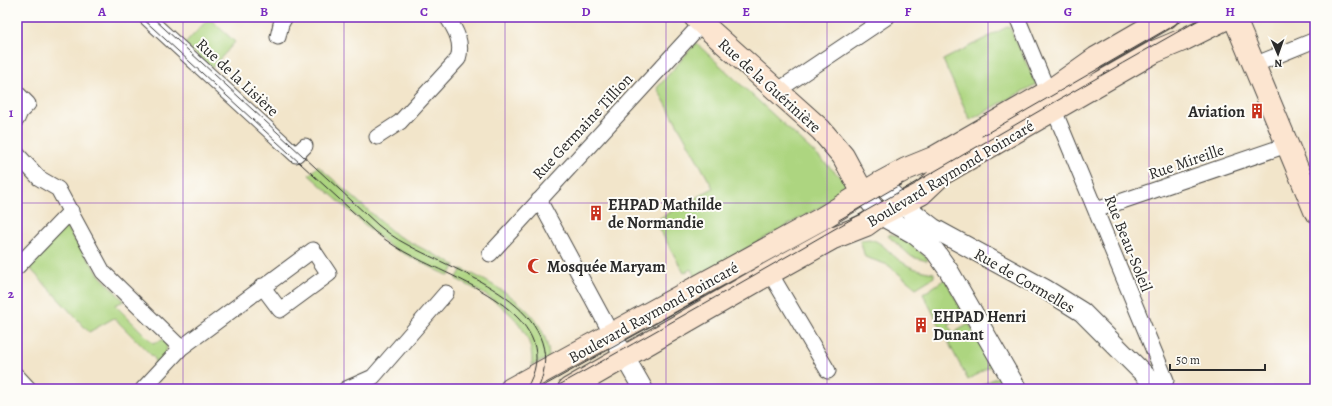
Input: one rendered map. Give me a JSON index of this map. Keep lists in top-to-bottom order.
{
  "streets": {
    "main road": ["Rue de la Guérinière", "Boulevard Raymond Poincaré"],
    "street": [
      "Rue de la Lisière",
      "Rue Germaine Tillion",
      "Rue Mireille",
      "Rue Beau-Soleil",
      "Rue de Cormelles"
    ]
  },
  "crossings": [
    ["Rue de la Guérinière", "Rue Germaine Tillion"],
    ["Rue de la Guérinière", "Boulevard Raymond Poincaré"],
    ["Rue de la Guérinière", "Rue de Cormelles"],
    ["Rue Mireille", "Rue Beau-Soleil"],
    ["Boulevard Raymond Poincaré", "Rue Beau-Soleil"],
    ["Boulevard Raymond Poincaré", "Rue de Cormelles"],
    ["Rue Beau-Soleil", "Rue de Cormelles"]
  ],
  "places": {
    "building": ["Aviation", "EHPAD Mathilde de Normandie", "EHPAD Henri Dunant"],
    "mosque": ["Mosquée Maryam"]
  },
  "scale_bar": "50 m",
  "north": "bottom",
  "grid": {
    "columns": [
      "A",
      "B",
      "C",
      "D",
      "E",
      "F",
      "G",
      "H"
    ],
    "rows": ["1", "2"]
  }
}
